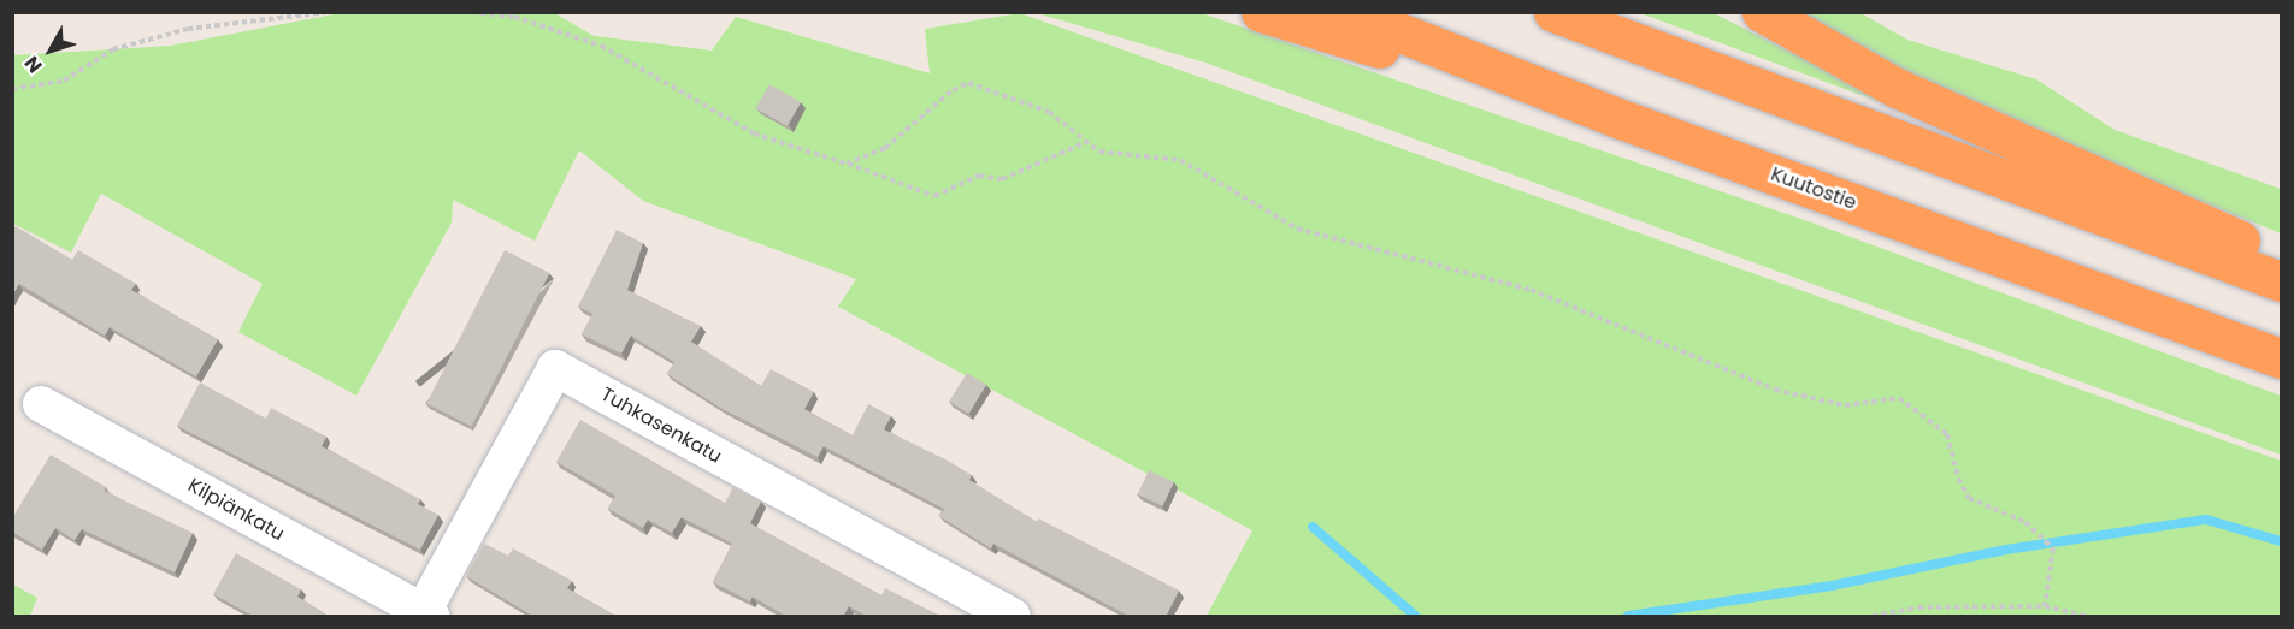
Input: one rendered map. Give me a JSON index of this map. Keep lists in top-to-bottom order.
{
  "streets": {
    "highway": ["Kuutostie"],
    "street": ["Tuhkasenkatu", "Kilpiänkatu"]
  },
  "crossings": [
    ["Tuhkasenkatu", "Kilpiänkatu"]
  ],
  "north": "bottom left"
}
